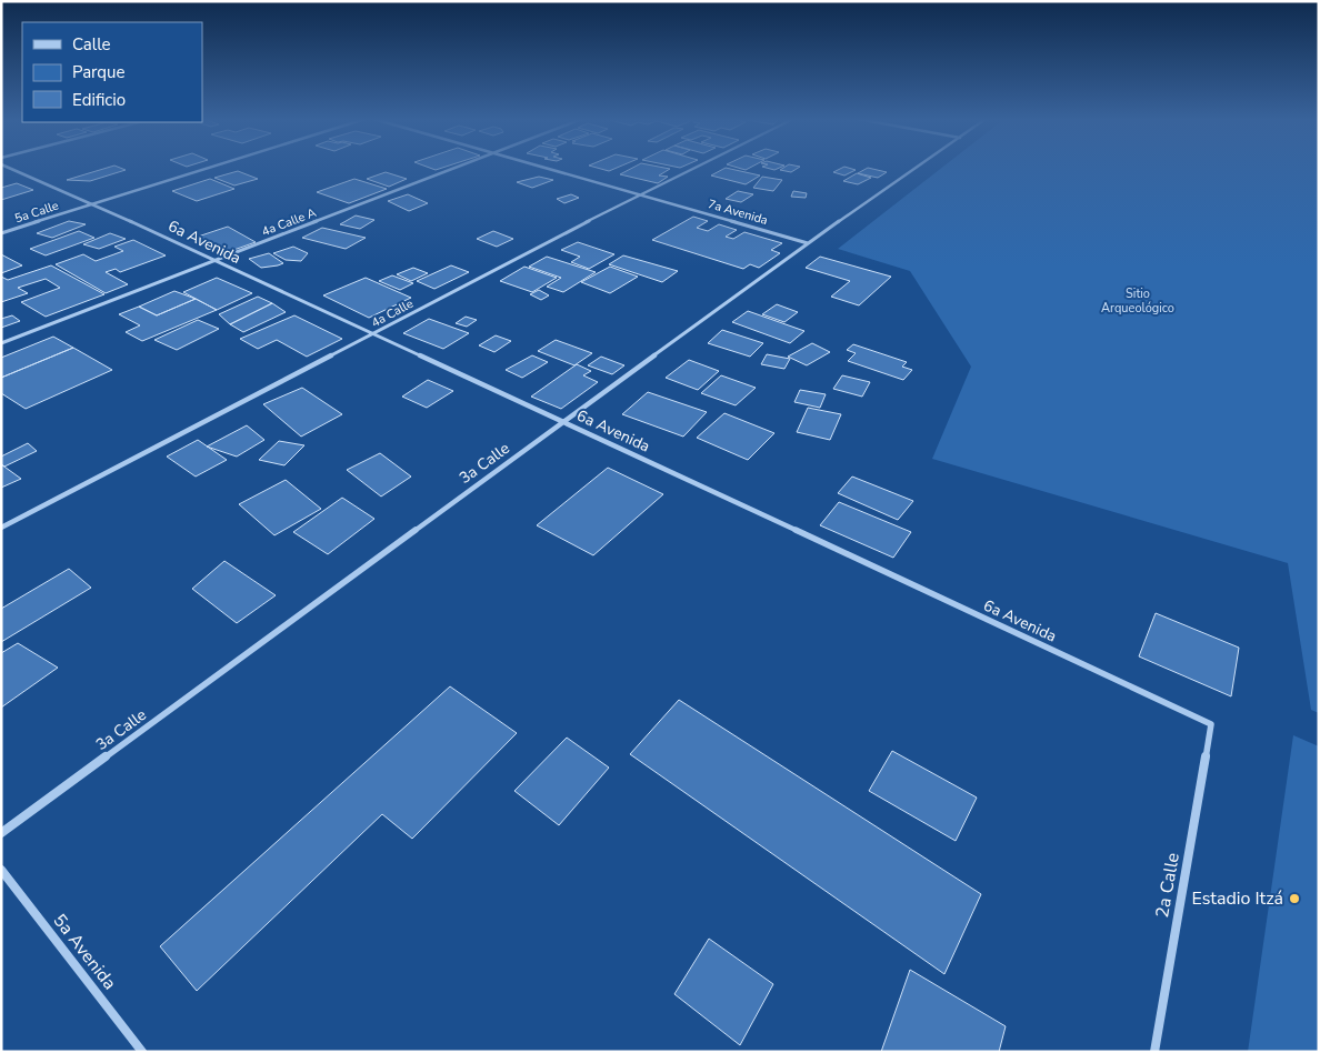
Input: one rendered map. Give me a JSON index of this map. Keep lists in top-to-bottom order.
{
  "streets": {
    "street": [
      "5a Calle",
      "7a Avenida",
      "4a Calle A",
      "6a Avenida",
      "4a Calle",
      "3a Calle",
      "2a Calle",
      "5a Avenida"
    ]
  },
  "crossings": [
    ["5a Calle", "6a Avenida"],
    ["7a Avenida", "4a Calle"],
    ["7a Avenida", "3a Calle"],
    ["4a Calle A", "6a Avenida"],
    ["6a Avenida", "4a Calle"],
    ["6a Avenida", "3a Calle"],
    ["6a Avenida", "2a Calle"]
  ],
  "parks": ["Sitio Arqueológico"],
  "places": ["Estadio Itzá"],
  "legend": ["Calle", "Parque", "Edificio"]
}
